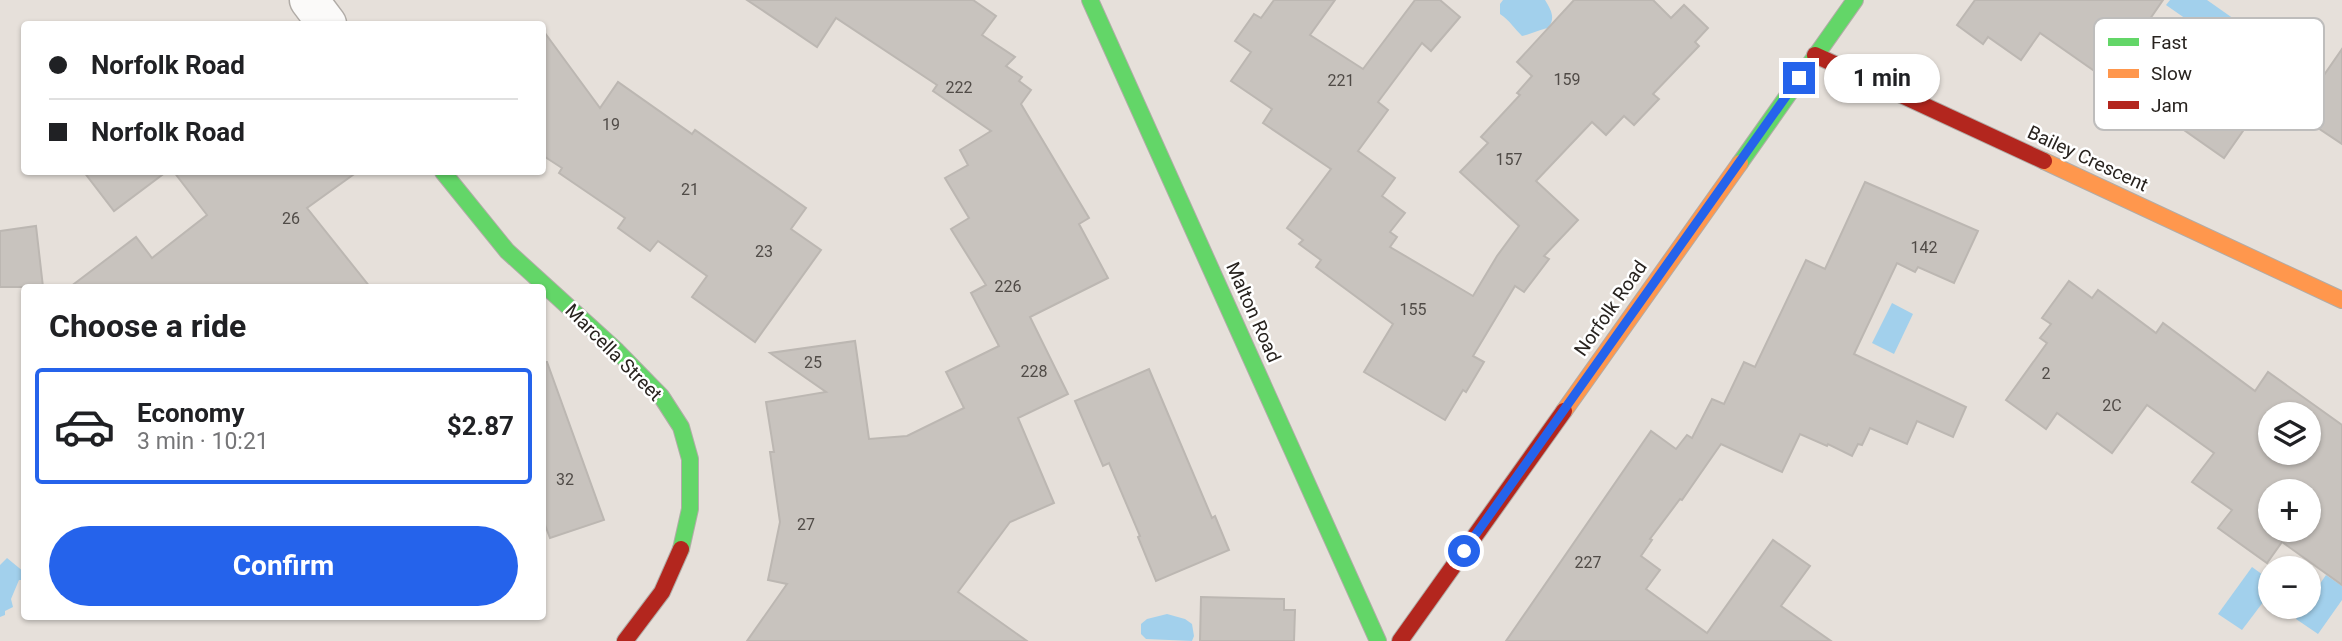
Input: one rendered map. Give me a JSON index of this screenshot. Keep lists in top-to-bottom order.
{
  "streets": {
    "street": [
      "Bailey Crescent",
      "Norfolk Road",
      "Malton Road",
      "Marcella Street"
    ]
  },
  "crossings": [
    ["Bailey Crescent", "Norfolk Road"]
  ],
  "house_numbers": [
    "159",
    "221",
    "222",
    "19",
    "157",
    "21",
    "26",
    "142",
    "23",
    "226",
    "155",
    "25",
    "228",
    "2",
    "2C",
    "32",
    "27",
    "227"
  ],
  "legend": ["Fast", "Slow", "Jam"],
  "page": {
    "banner": ["Norfolk Road", "Norfolk Road"],
    "bubble": "1 min",
    "heading": "Choose a ride",
    "list": [
      {
        "name": "Economy",
        "note": "3 min · 10:21",
        "value": "$2.87"
      }
    ],
    "map_buttons": ["+", "−"],
    "buttons": "Confirm"
  }
}
